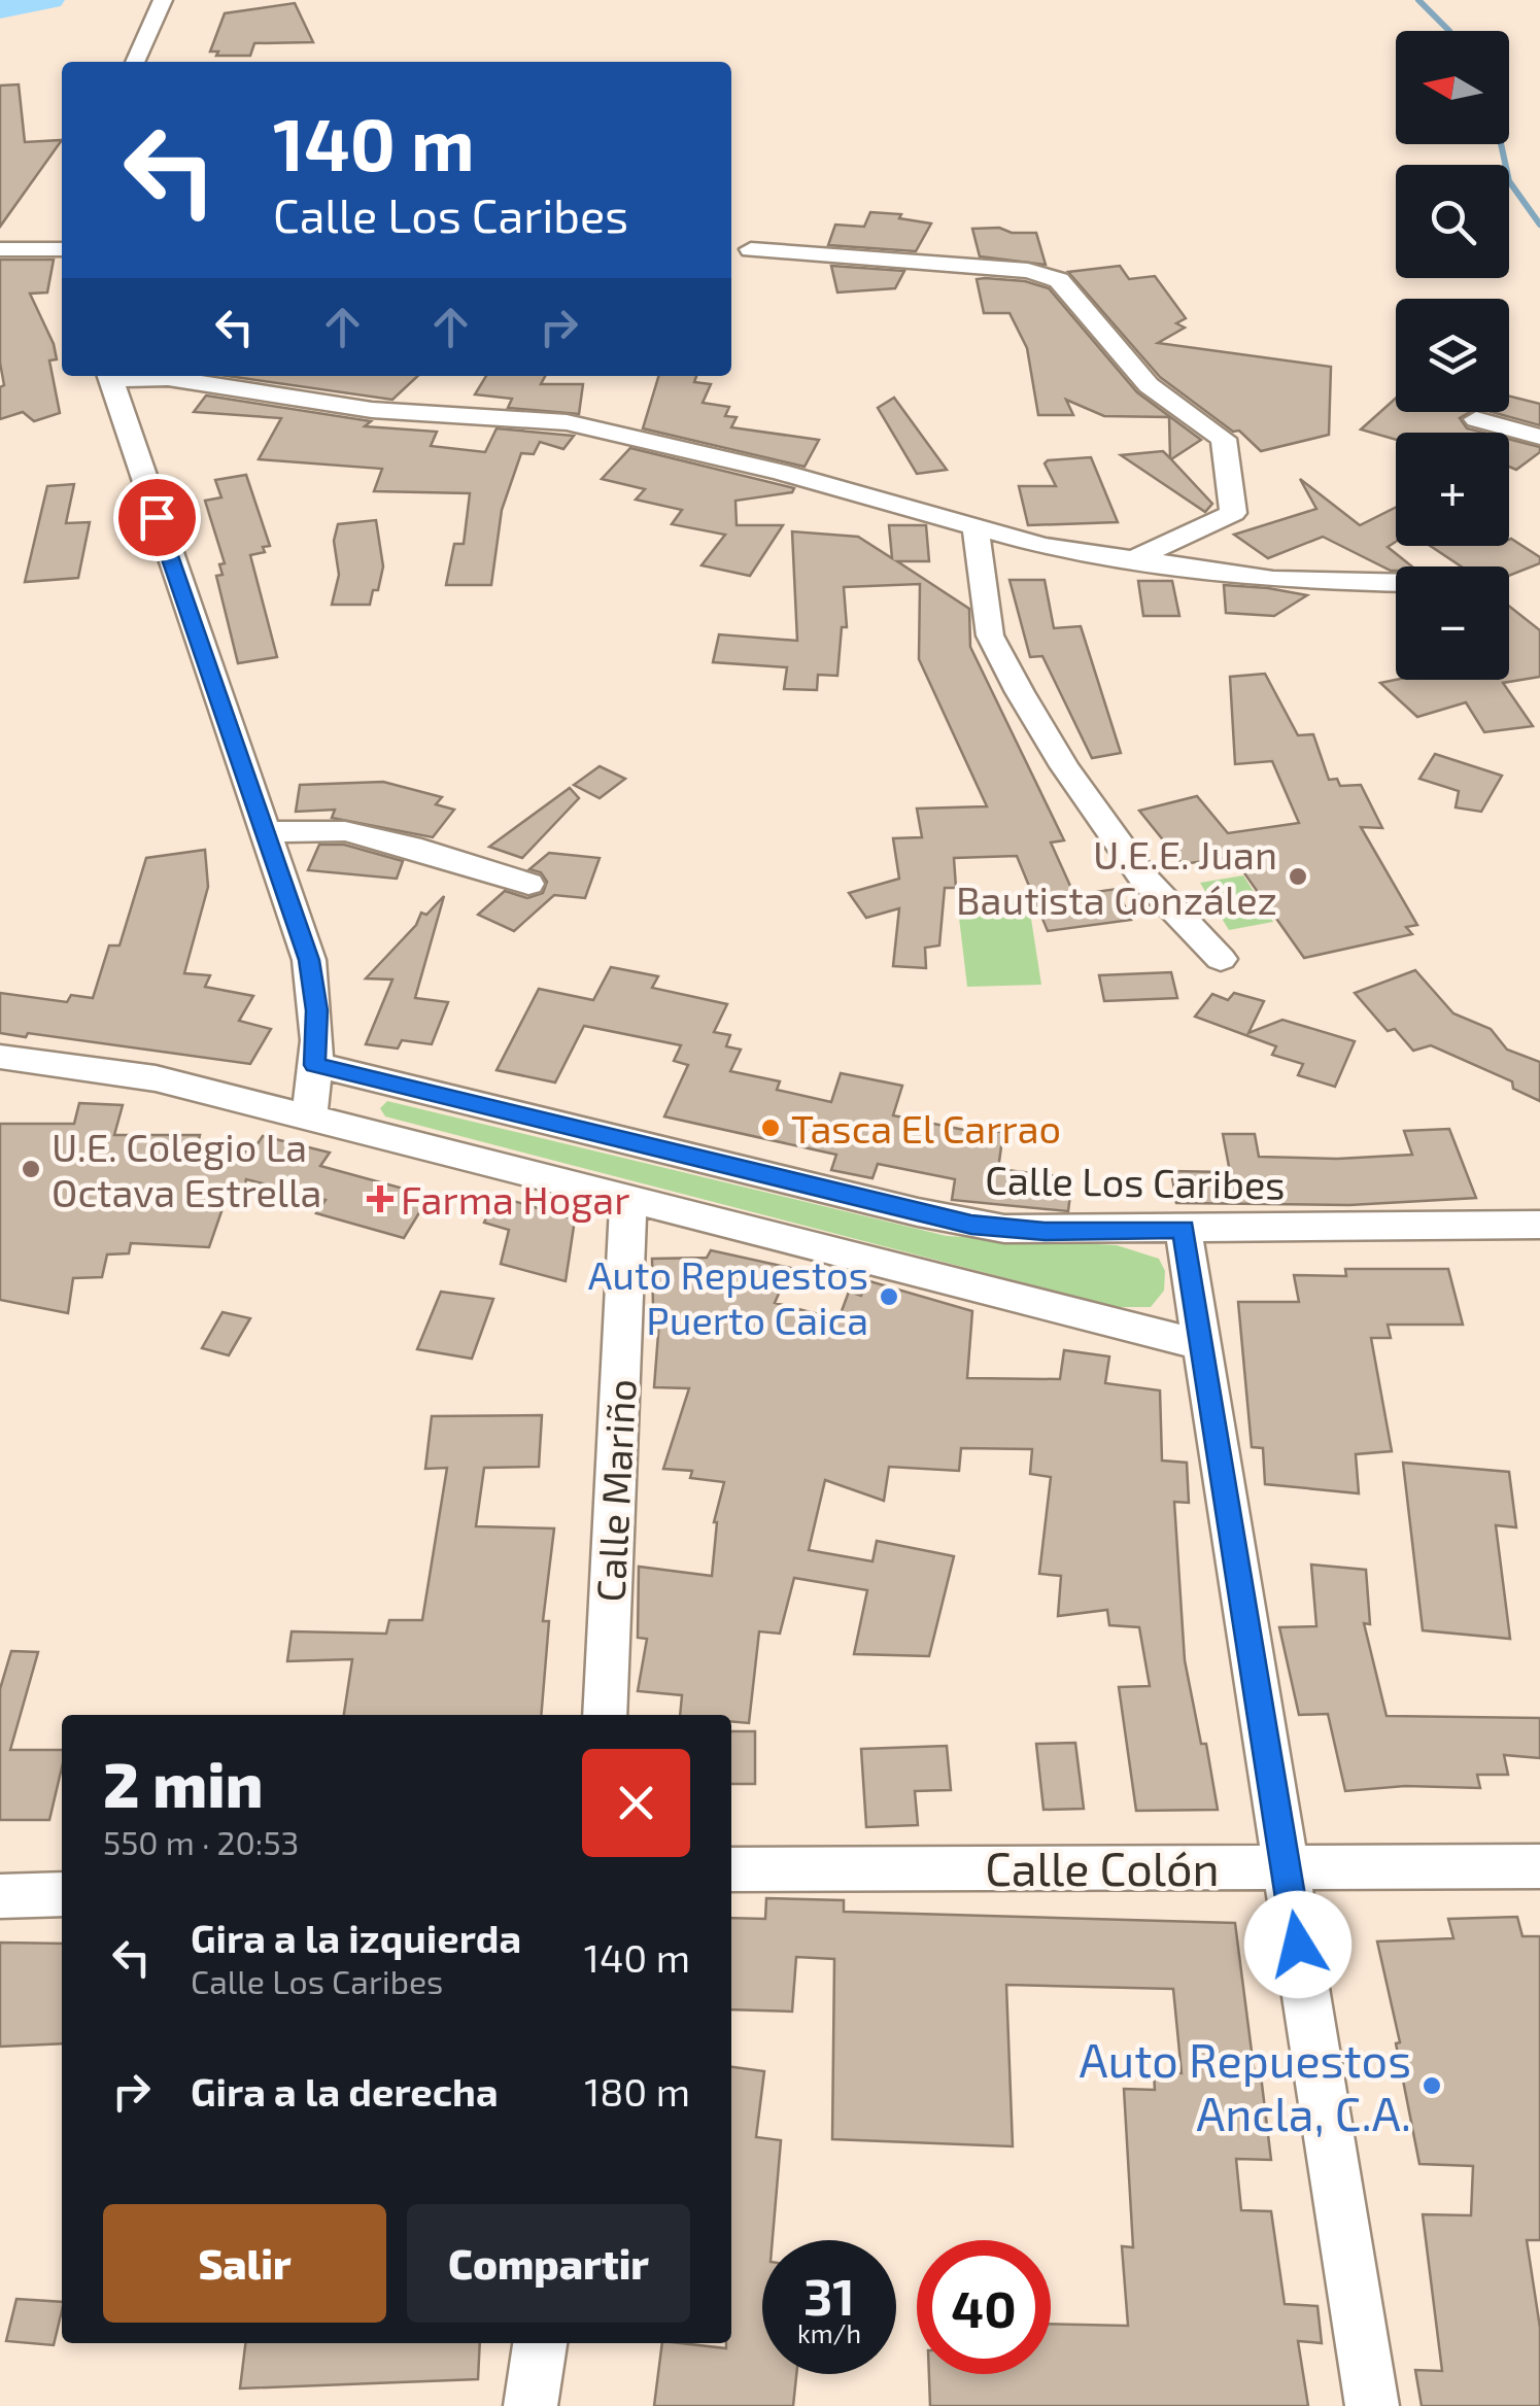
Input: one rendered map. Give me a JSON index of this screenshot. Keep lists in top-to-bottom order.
{
  "streets": {
    "street": ["Calle Los Caribes", "Calle Mariño", "Calle Colón"]
  },
  "places": {
    "other": [
      "U.E.E. Juan Bautista González",
      "Tasca El Carrao",
      "U.E. Colegio La Octava Estrella",
      "Auto Repuestos Puerto Caica",
      "Auto Repuestos Ancla, C.A."
    ],
    "health": ["Farma Hogar"]
  },
  "north": "left",
  "page": {
    "map_buttons": ["+", "−"],
    "turn": ["140 m", "Calle Los Caribes"],
    "heading": ["2 min", "550 m · 20:53"],
    "list": [
      {
        "name": "Gira a la izquierda",
        "note": "Calle Los Caribes",
        "value": "140 m"
      },
      {
        "name": "Gira a la derecha",
        "value": "180 m"
      }
    ],
    "buttons": ["Salir", "Compartir"],
    "speed": "31 km/h",
    "limit": "40"
  }
}
